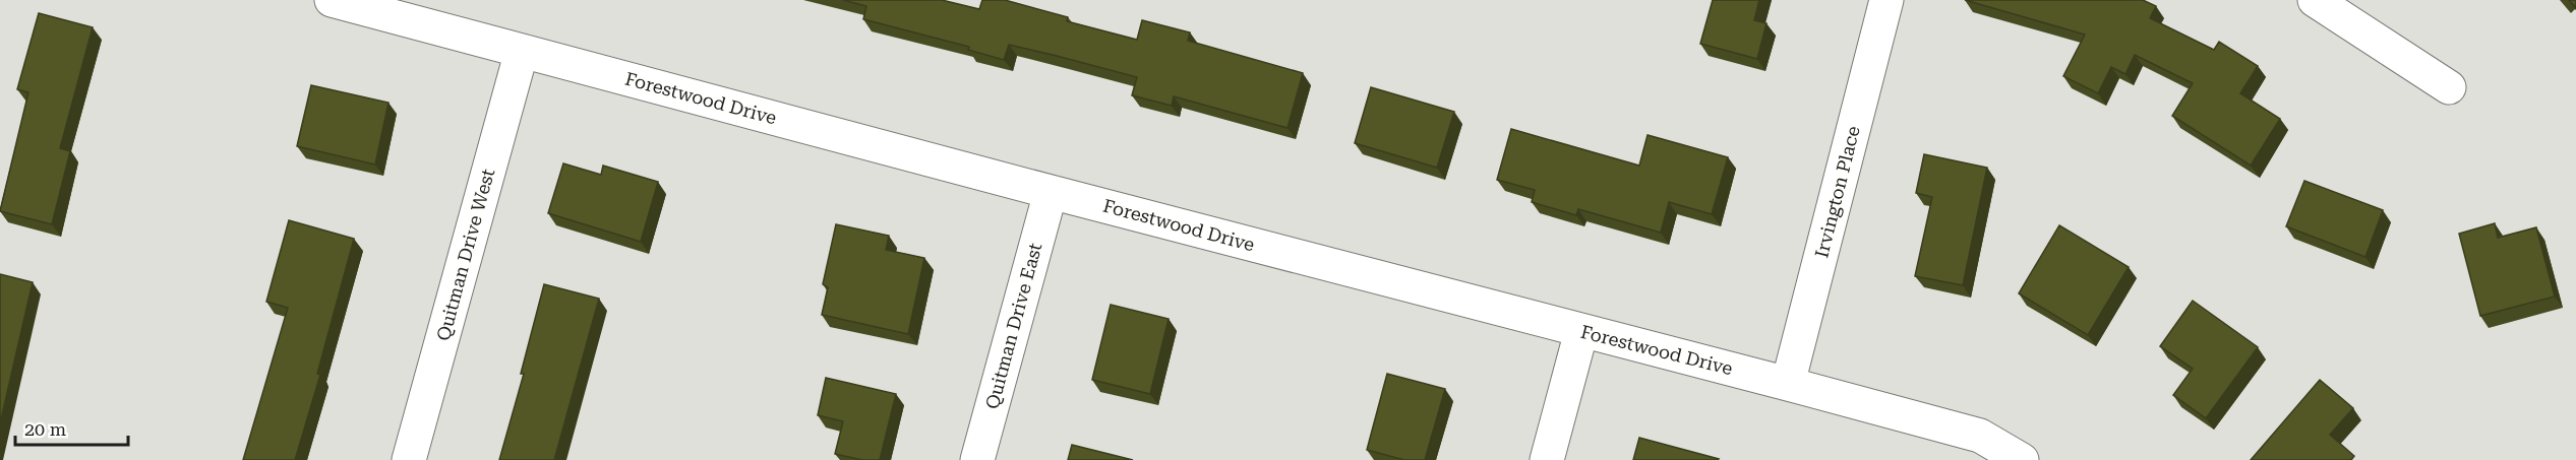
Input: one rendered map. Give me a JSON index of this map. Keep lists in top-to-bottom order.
{
  "streets": {
    "street": [
      "Forestwood Drive",
      "Irvington Place",
      "Quitman Drive West",
      "Quitman Drive East"
    ]
  },
  "crossings": [
    ["Forestwood Drive", "Irvington Place"],
    ["Forestwood Drive", "Quitman Drive West"],
    ["Forestwood Drive", "Quitman Drive East"]
  ],
  "scale_bar": "20 m"
}
